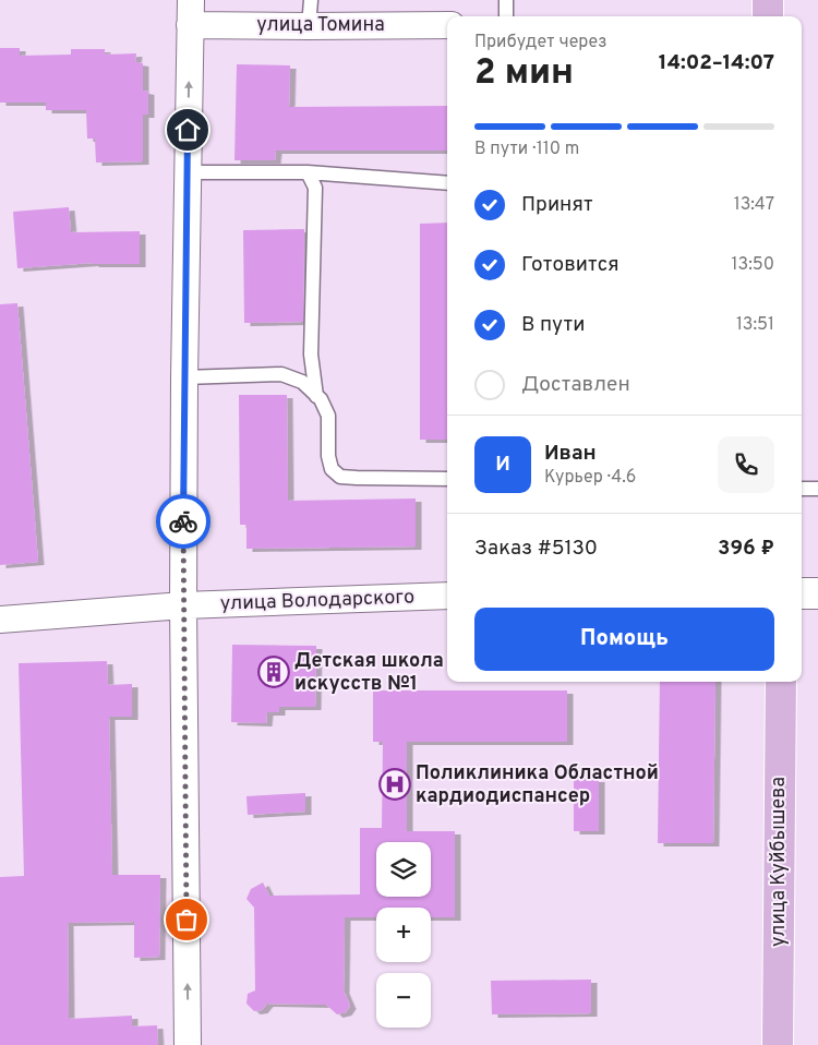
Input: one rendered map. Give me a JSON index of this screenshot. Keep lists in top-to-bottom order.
{
  "streets": {
    "main road": ["улица Куйбышева"],
    "street": ["улица Томина", "улица Володарского"]
  },
  "places": {
    "building": ["Детская школа искусств №1"],
    "hospital": ["Поликлиника Областной кардиодиспансер"]
  },
  "page": {
    "heading": ["2 мин", "Прибудет через", "14:02–14:07"],
    "panel": [
      "Иван",
      "Курьер · 4.6",
      "Заказ #5130",
      "396 ₽"
    ],
    "bar": "В пути · 110 m",
    "list": [
      ["Принят", "13:47"],
      ["Готовится", "13:50"],
      ["В пути", "13:51"],
      "Доставлен"
    ],
    "round": "И",
    "buttons": "Помощь",
    "map_buttons": ["+", "−"]
  }
}
